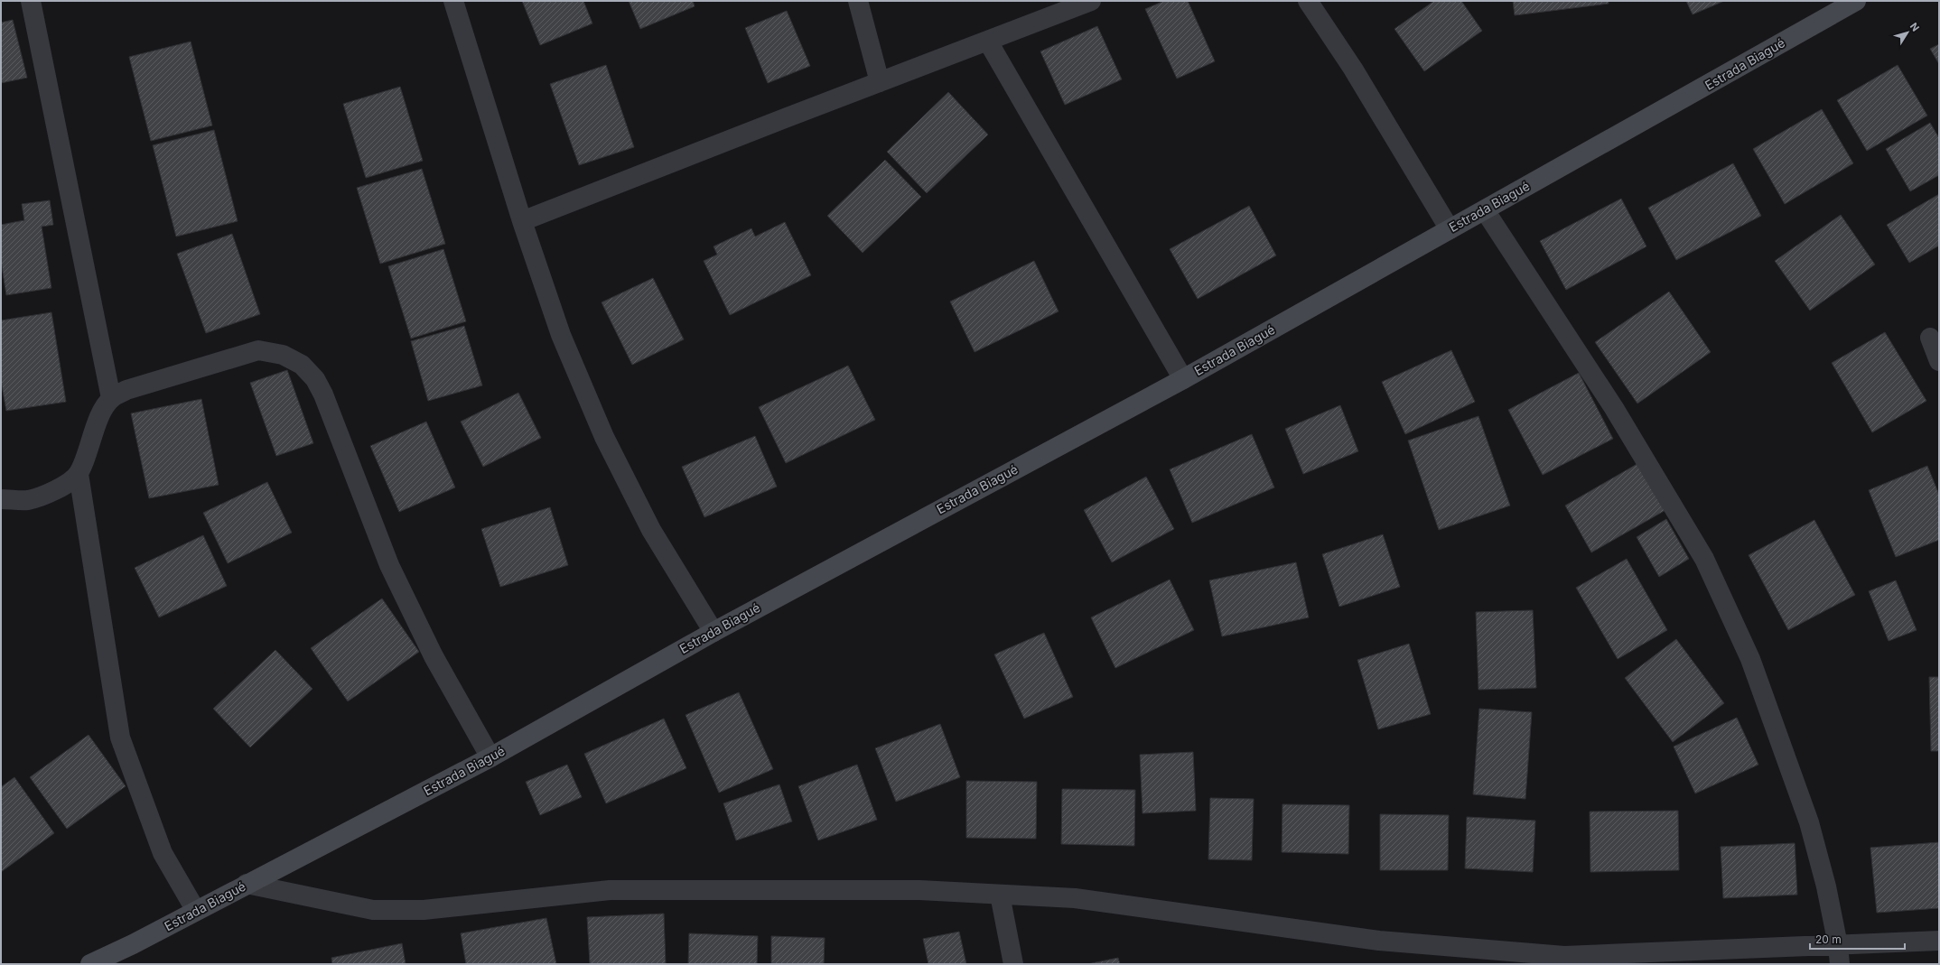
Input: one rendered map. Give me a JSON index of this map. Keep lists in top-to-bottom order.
{
  "streets": {
    "main road": ["Estrada Biagué"]
  },
  "scale_bar": "20 m",
  "north": "top right"
}
